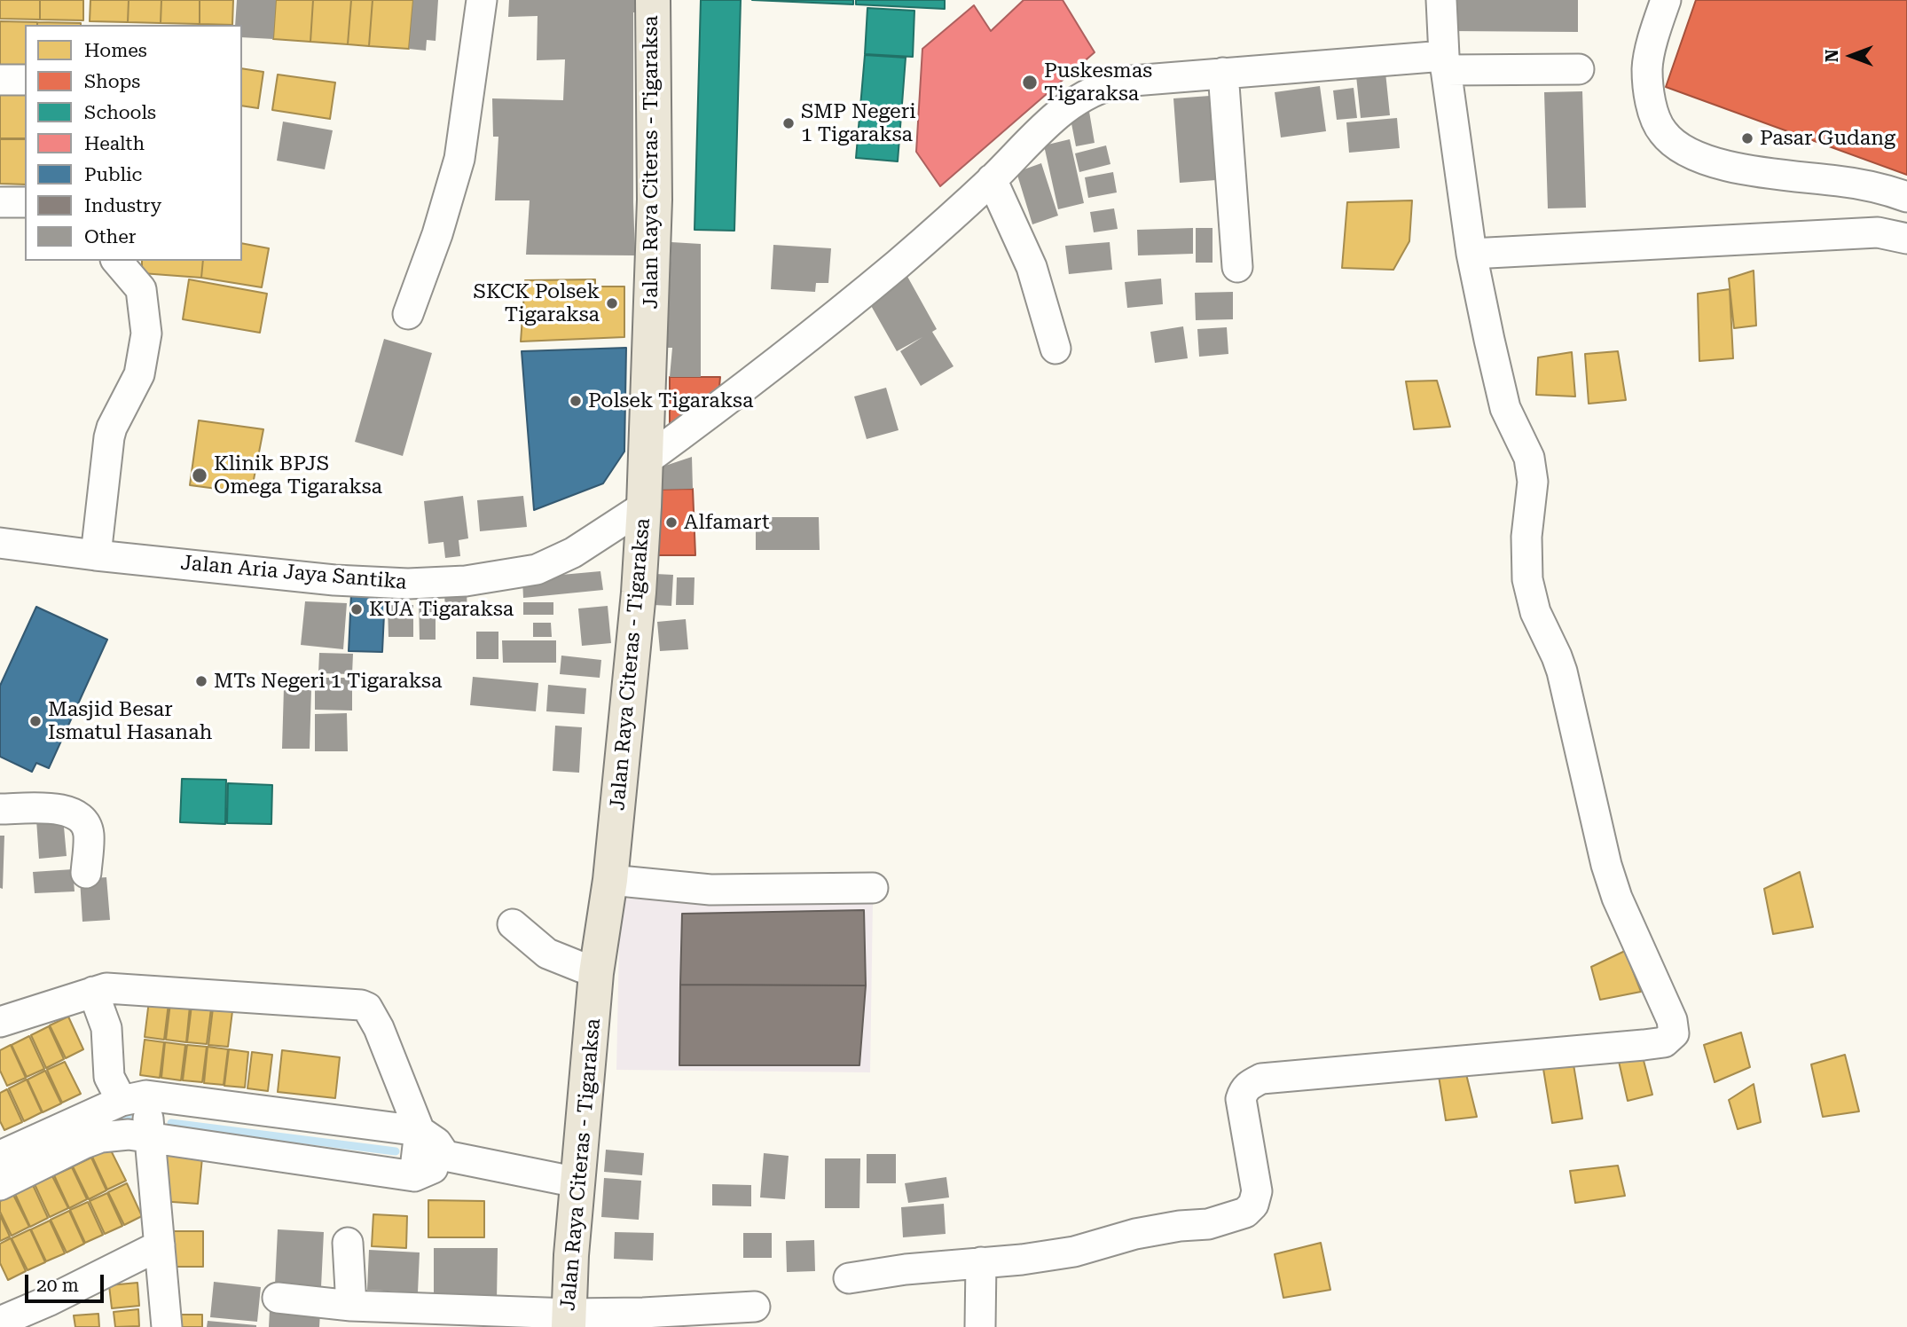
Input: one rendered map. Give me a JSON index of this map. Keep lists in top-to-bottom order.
{
  "streets": {
    "main road": ["Jalan Raya Citeras - Tigaraksa"],
    "street": ["Jalan Aria Jaya Santika"]
  },
  "crossings": [
    ["Jalan Raya Citeras - Tigaraksa", "Jalan Aria Jaya Santika"]
  ],
  "places": [
    "Puskesmas Tigaraksa",
    "SMP Negeri 1 Tigaraksa",
    "Pasar Gudang",
    "SKCK Polsek Tigaraksa",
    "Polsek Tigaraksa",
    "Klinik BPJS Omega Tigaraksa",
    "Alfamart",
    "KUA Tigaraksa",
    "MTs Negeri 1 Tigaraksa",
    "Masjid Besar Ismatul Hasanah"
  ],
  "legend": [
    "Homes",
    "Shops",
    "Schools",
    "Health",
    "Public",
    "Industry",
    "Other"
  ],
  "scale_bar": "20 m",
  "north": "left"
}
